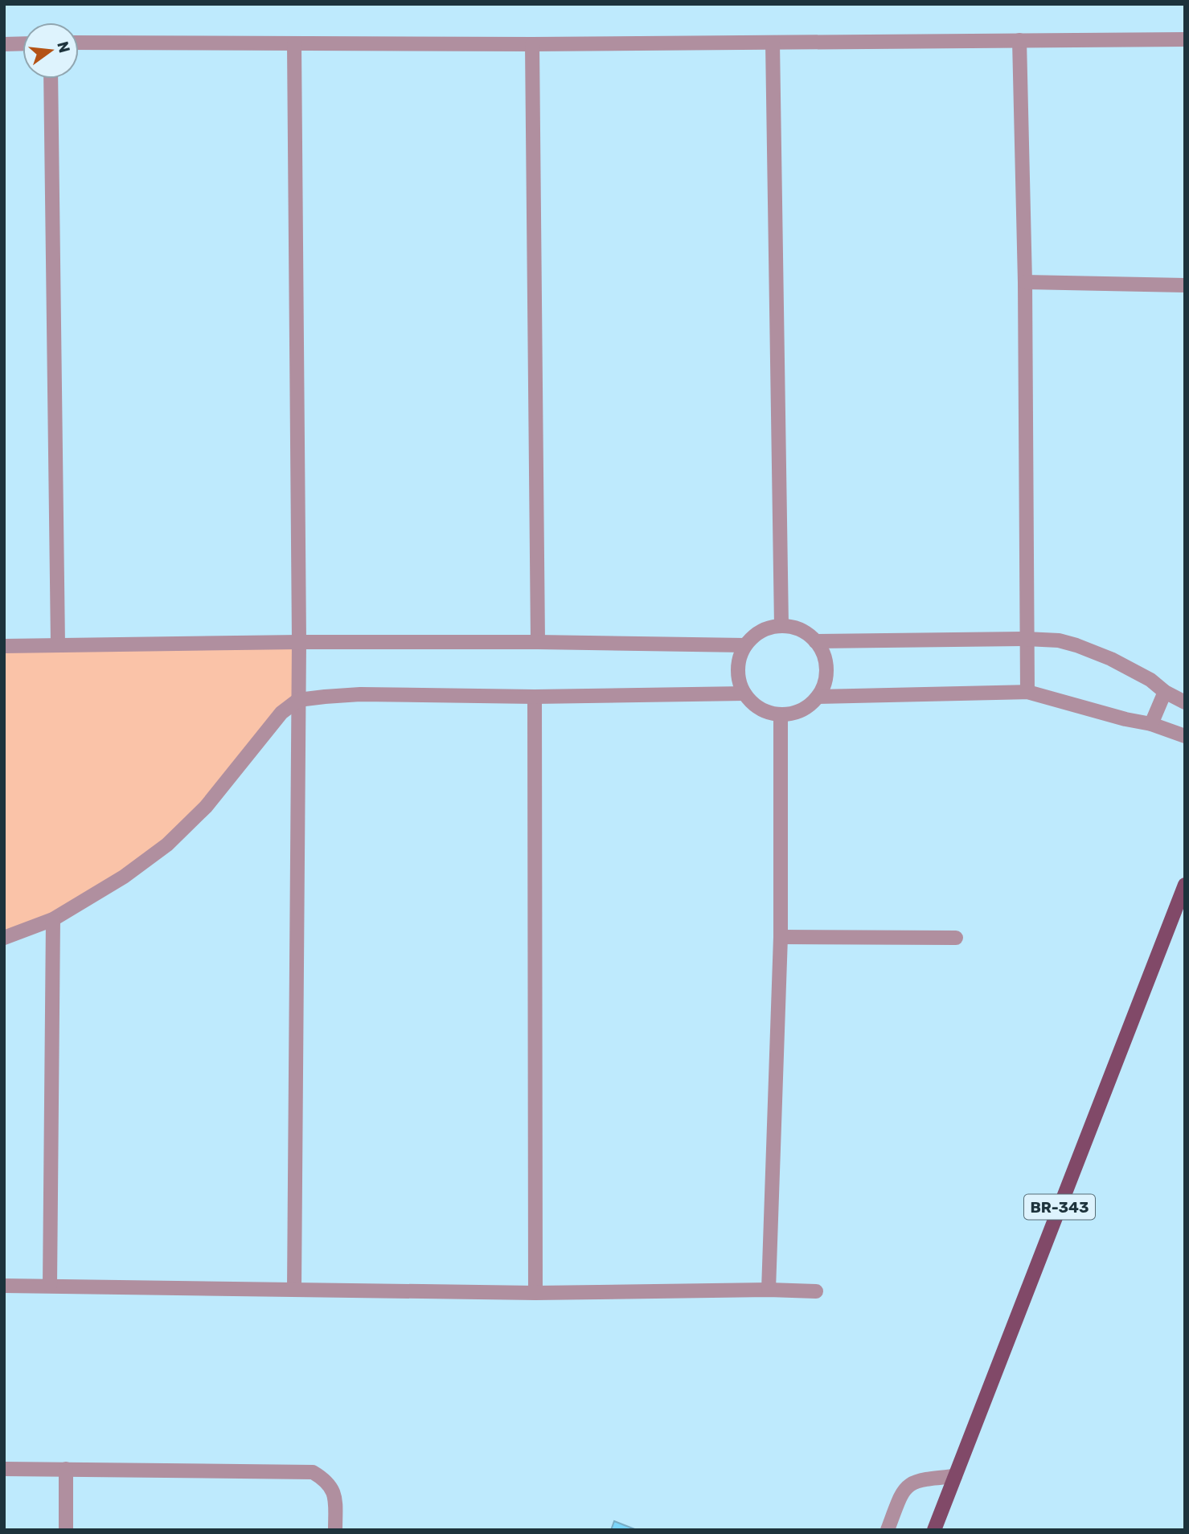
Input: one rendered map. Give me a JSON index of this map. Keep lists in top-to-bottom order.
{
  "streets": {
    "main road": ["BR-343"]
  },
  "north": "right"
}
